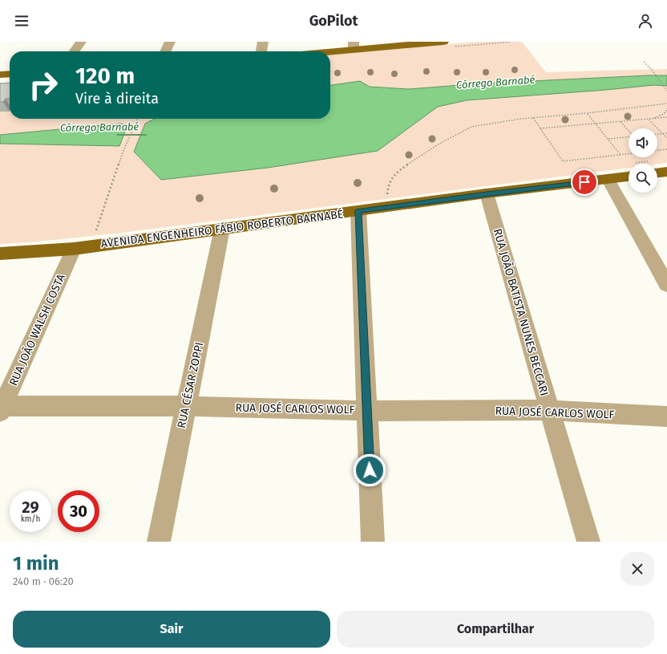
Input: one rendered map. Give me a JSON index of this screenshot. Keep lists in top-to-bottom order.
{
  "streets": {
    "main road": ["AVENIDA ENGENHEIRO FÁBIO ROBERTO BARNABÉ"],
    "street": [
      "RUA JOÃO BATISTA NUNES BECCARI",
      "RUA JOÃO WALSH COSTA",
      "RUA CÉSAR ZOPPI",
      "RUA JOSÉ CARLOS WOLF"
    ]
  },
  "crossings": [
    ["AVENIDA ENGENHEIRO FÁBIO ROBERTO BARNABÉ", "RUA JOÃO BATISTA NUNES BECCARI"],
    ["AVENIDA ENGENHEIRO FÁBIO ROBERTO BARNABÉ", "RUA JOÃO WALSH COSTA"],
    ["AVENIDA ENGENHEIRO FÁBIO ROBERTO BARNABÉ", "RUA CÉSAR ZOPPI"],
    ["RUA JOÃO BATISTA NUNES BECCARI", "RUA JOSÉ CARLOS WOLF"],
    ["RUA JOÃO WALSH COSTA", "RUA JOSÉ CARLOS WOLF"],
    ["RUA CÉSAR ZOPPI", "RUA JOSÉ CARLOS WOLF"]
  ],
  "water": ["Córrego Barnabé"],
  "page": {
    "header": "GoPilot",
    "turn": ["120 m", "Vire à direita"],
    "speed": "29 km/h",
    "limit": "30",
    "heading": ["1 min", "240 m · 06:20"],
    "buttons": ["Sair", "Compartilhar"]
  }
}
